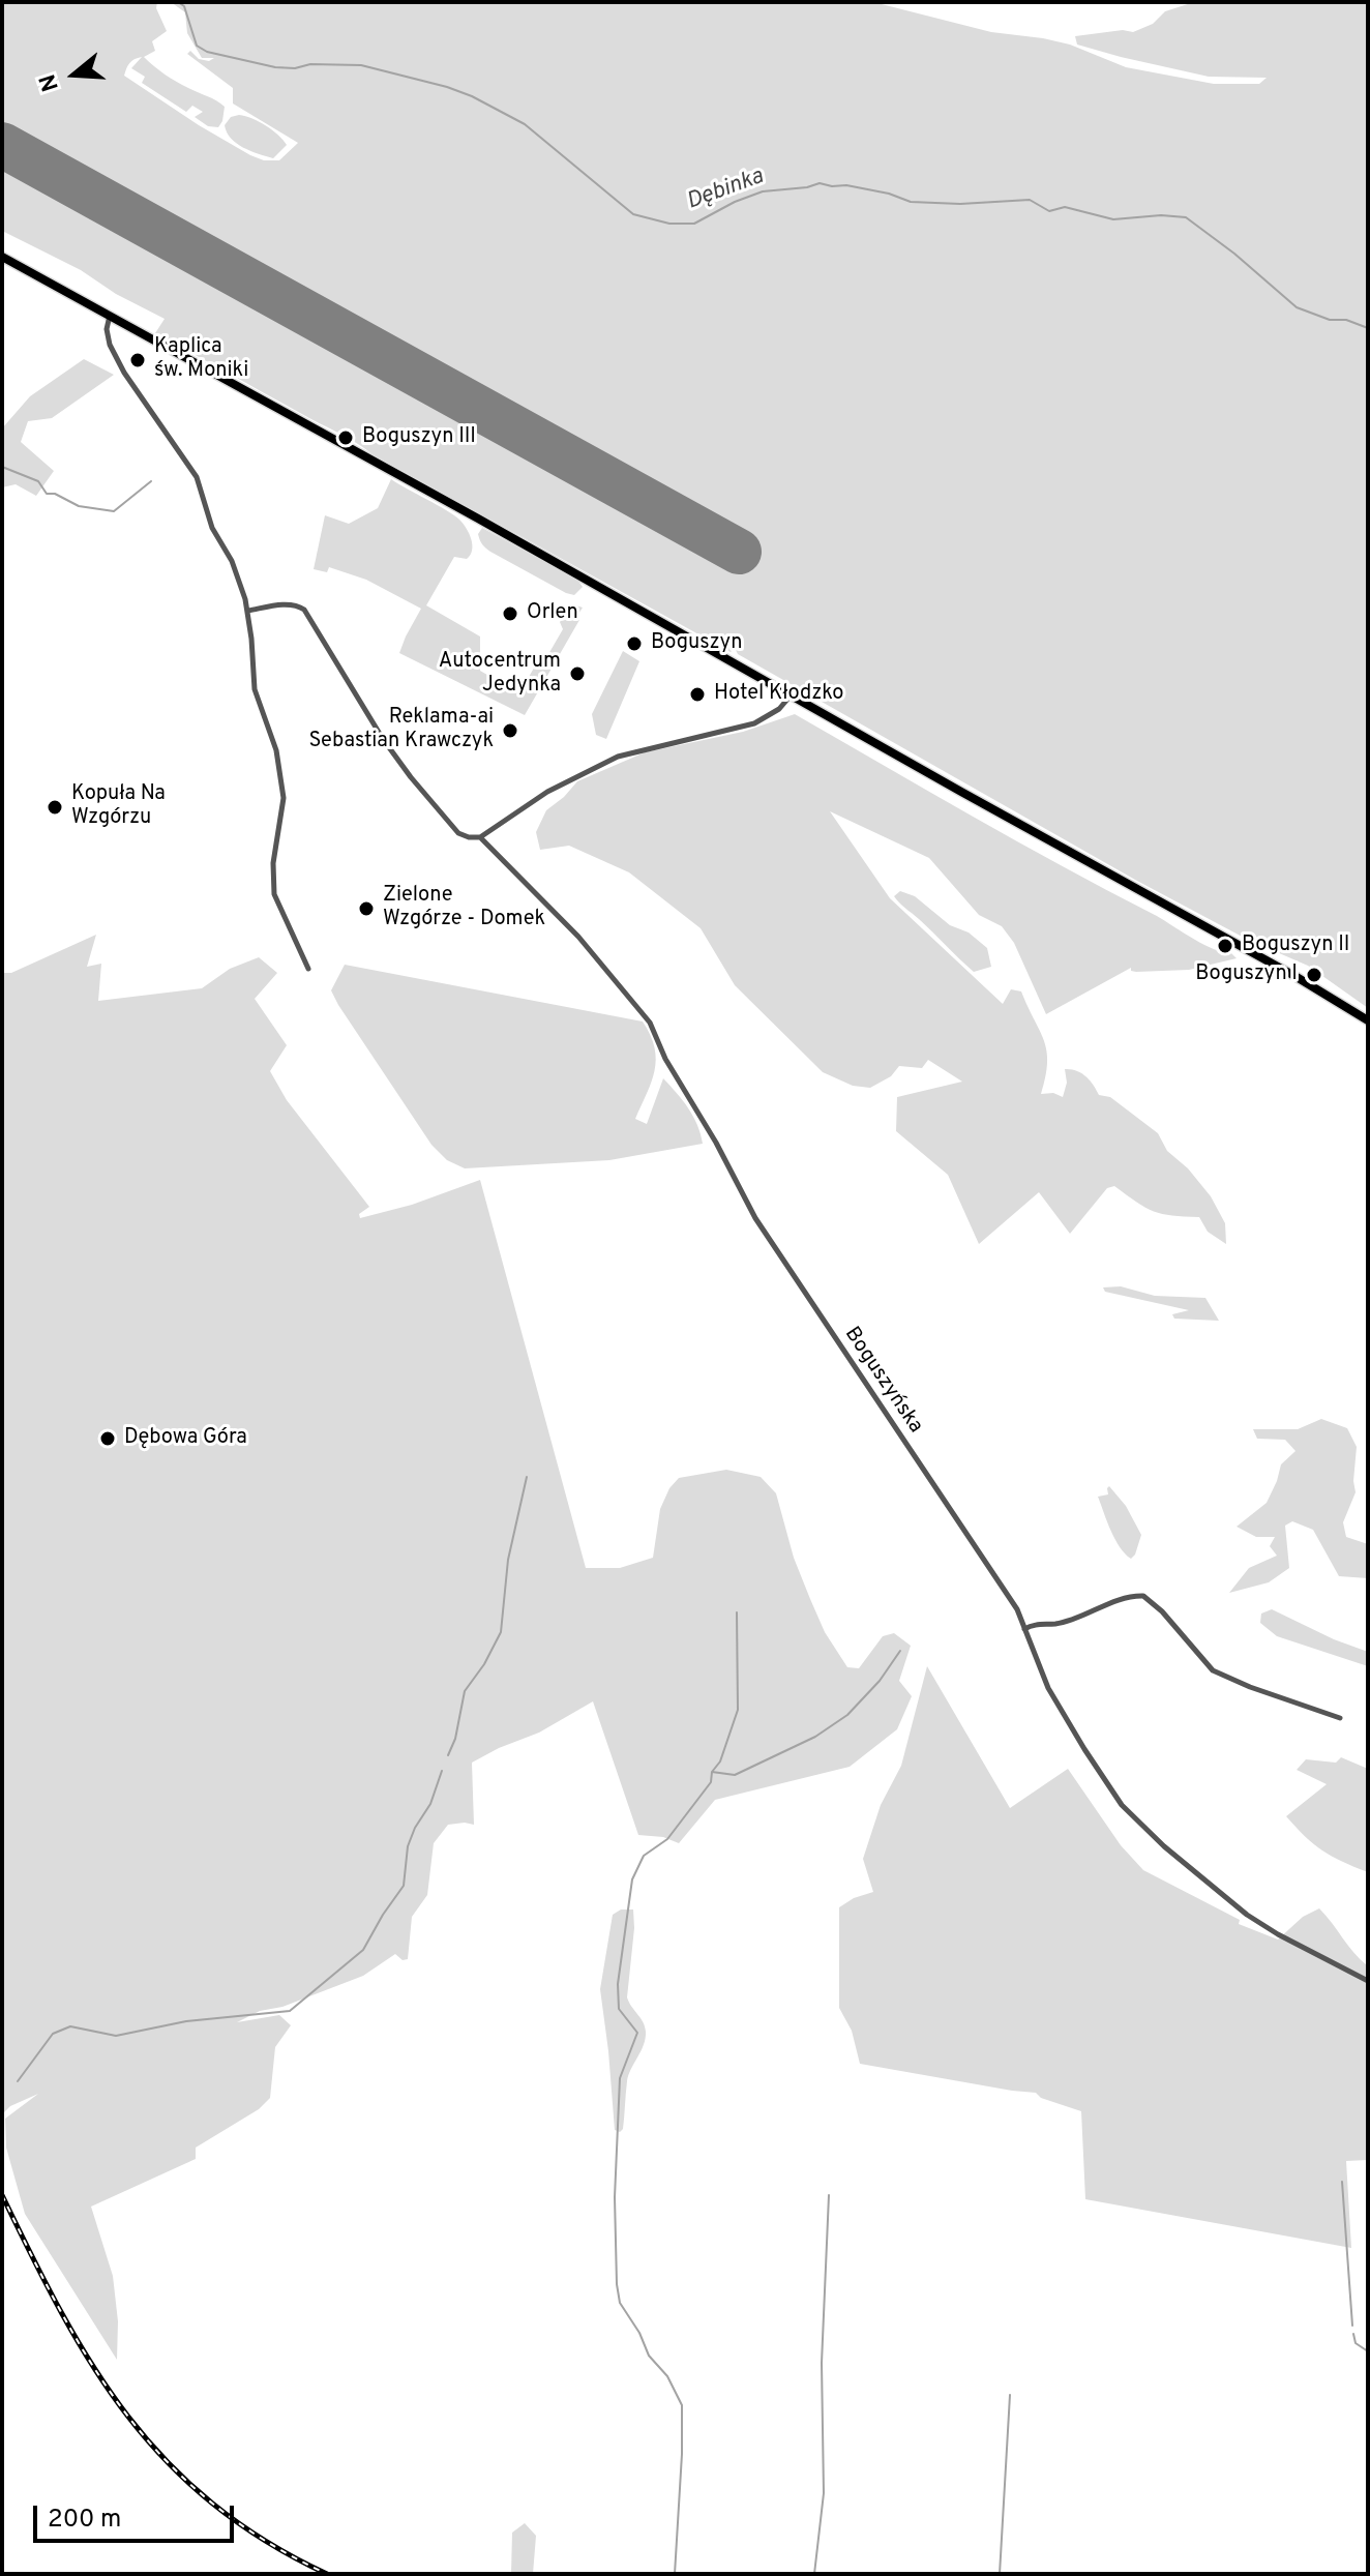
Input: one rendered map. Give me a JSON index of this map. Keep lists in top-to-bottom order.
{
  "streets": {
    "street": ["Boguszyńska"]
  },
  "water": ["Dębinka"],
  "places": [
    "Kaplica św. Moniki",
    "Boguszyn III",
    "Orlen",
    "Boguszyn",
    "Autocentrum Jedynka",
    "Hotel Kłodzko",
    "Reklama-ai Sebastian Krawczyk",
    "Kopuła Na Wzgórzu",
    "Zielone Wzgórze - Domek",
    "Boguszyn II",
    "Boguszyn I",
    "Dębowa Góra"
  ],
  "scale_bar": "200 m",
  "north": "left"
}
